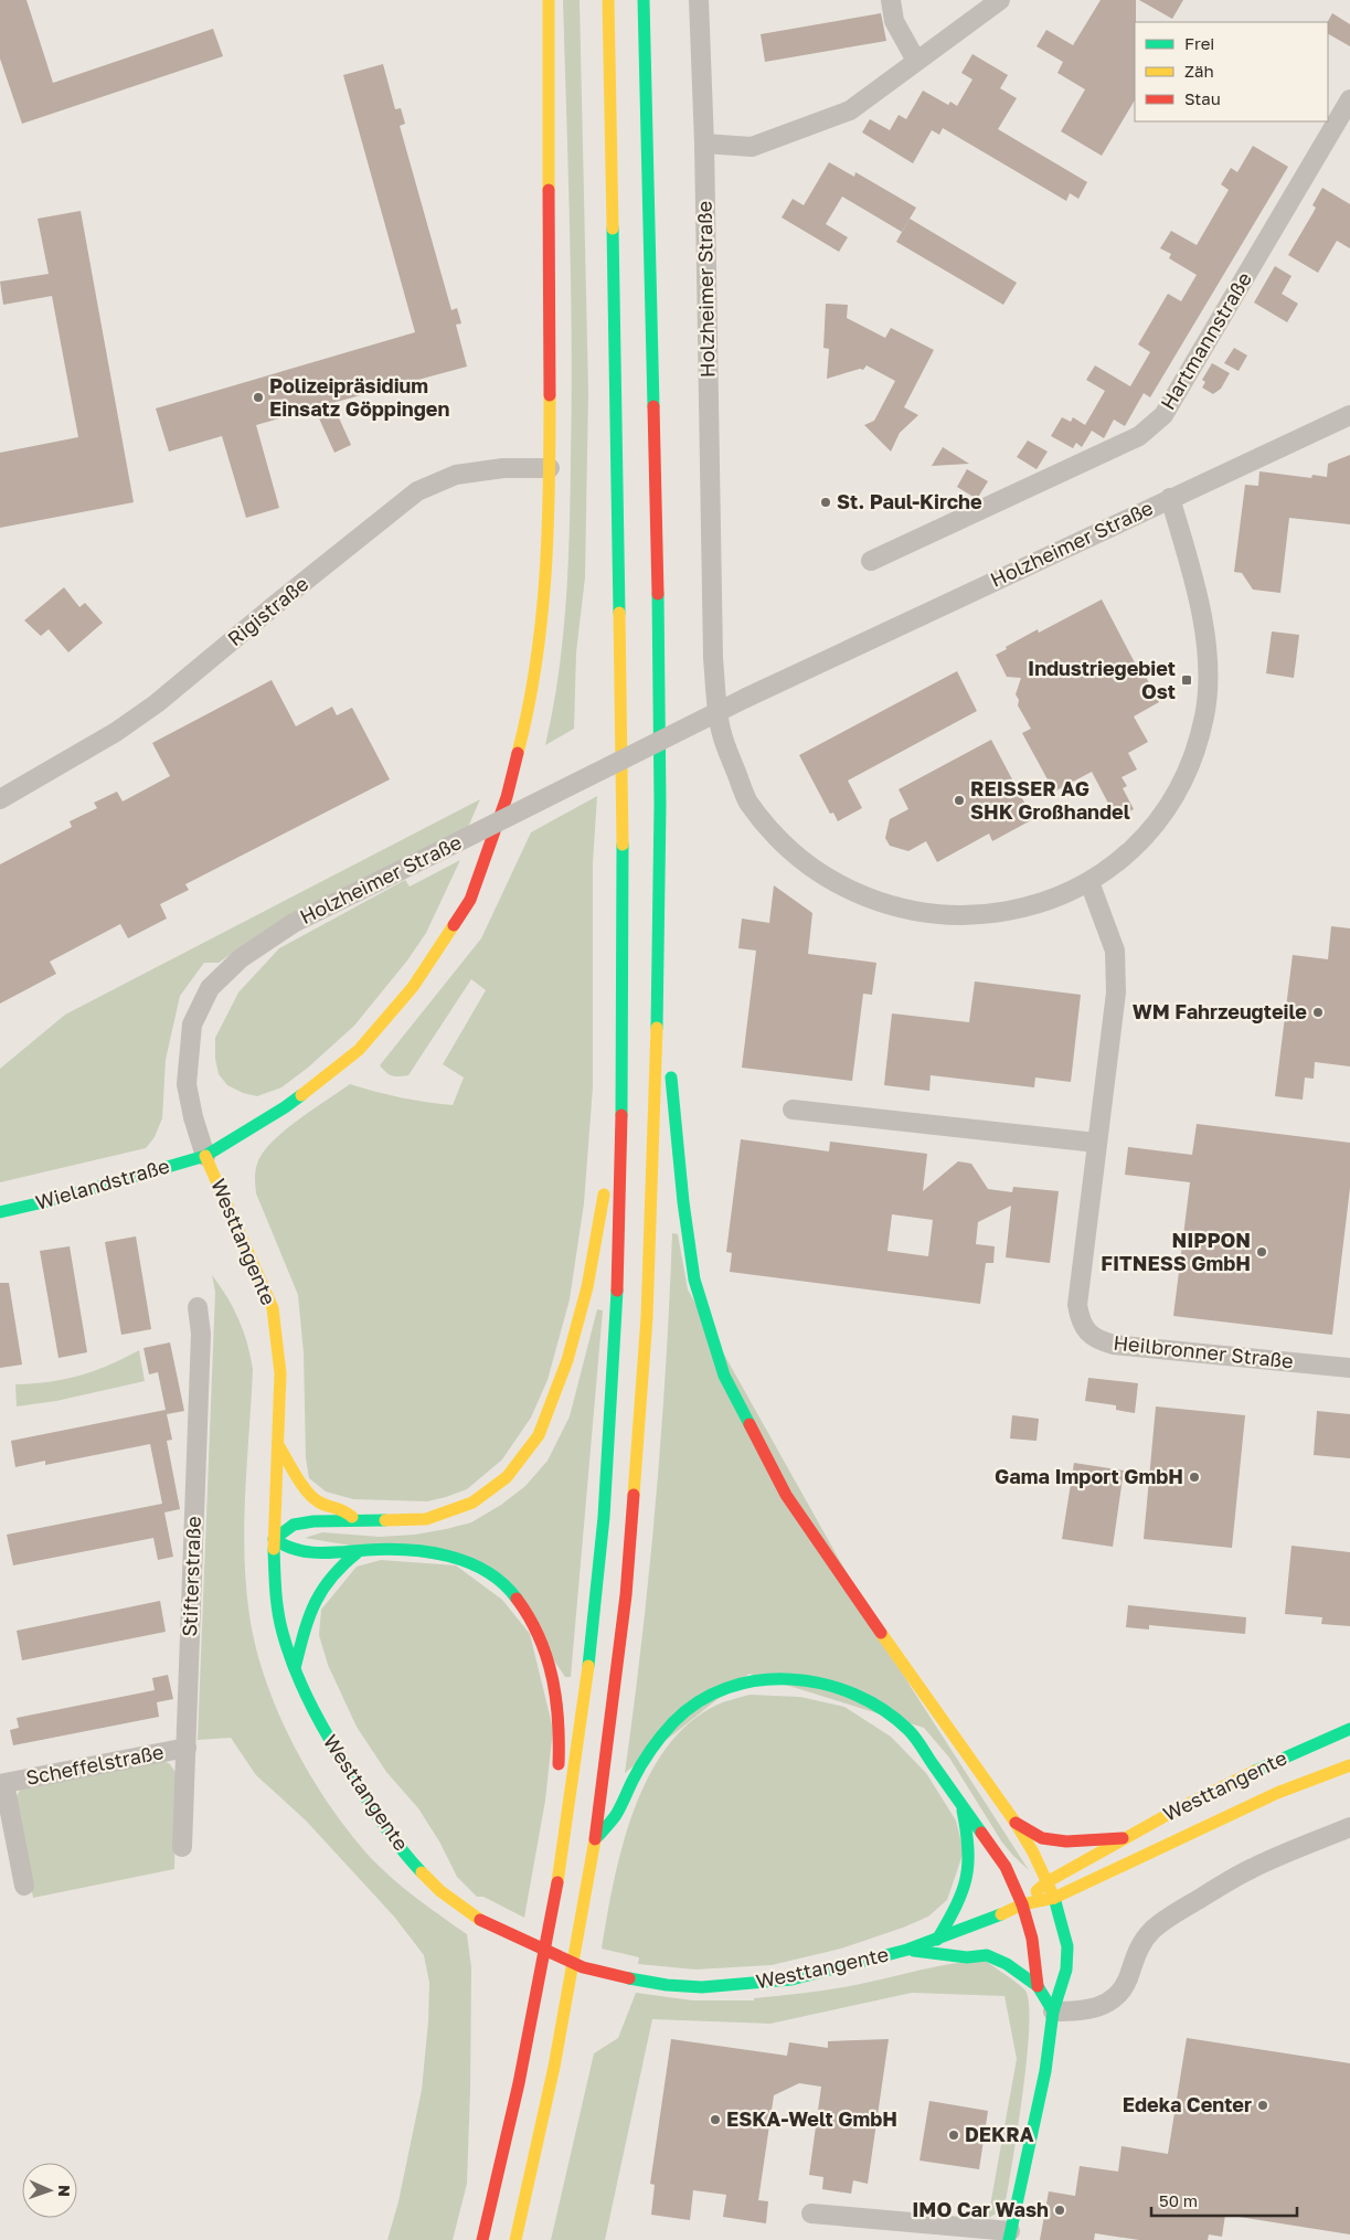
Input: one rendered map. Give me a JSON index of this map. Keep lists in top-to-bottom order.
{
  "streets": {
    "main road": ["Wielandstraße", "Westtangente"],
    "street": [
      "Holzheimer Straße",
      "Hartmannstraße",
      "Rigistraße",
      "Heilbronner Straße",
      "Stifterstraße",
      "Scheffelstraße"
    ]
  },
  "crossings": [
    ["Holzheimer Straße", "Wielandstraße"],
    ["Holzheimer Straße", "Westtangente"],
    ["Holzheimer Straße", "Heilbronner Straße"],
    ["Rigistraße", "Wielandstraße"],
    ["Wielandstraße", "Westtangente"],
    ["Stifterstraße", "Scheffelstraße"]
  ],
  "places": {
    "other": [
      "Polizeipräsidium Einsatz Göppingen",
      "St. Paul-Kirche",
      "REISSER AG SHK Großhandel",
      "WM Fahrzeugteile",
      "NIPPON FITNESS GmbH",
      "Gama Import GmbH",
      "Edeka Center",
      "ESKA-Welt GmbH",
      "DEKRA",
      "IMO Car Wash"
    ],
    "transit": ["Industriegebiet Ost"]
  },
  "legend": ["Frei", "Zäh", "Stau"],
  "scale_bar": "50 m",
  "north": "right"
}
